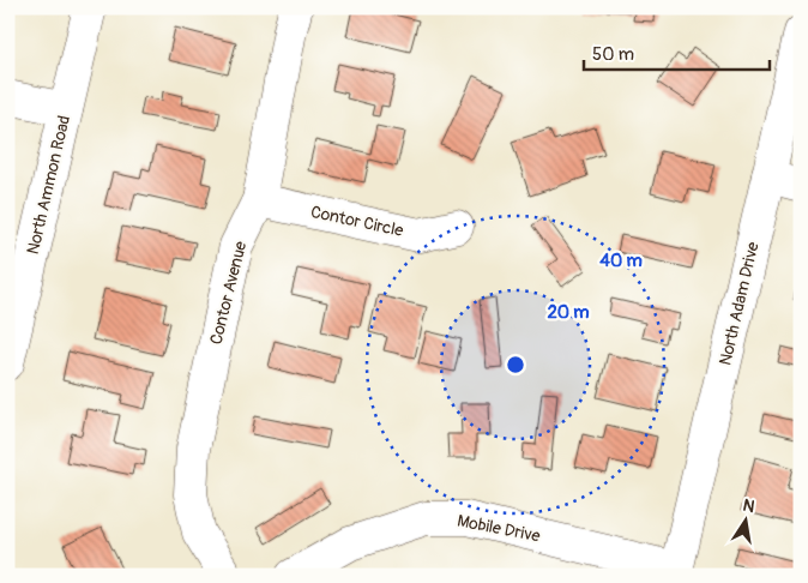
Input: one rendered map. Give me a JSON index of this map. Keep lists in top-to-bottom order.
{
  "streets": {
    "street": [
      "North Ammon Road",
      "Contor Circle",
      "Contor Avenue",
      "North Adam Drive",
      "Mobile Drive"
    ]
  },
  "crossings": [
    ["Contor Circle", "Contor Avenue"],
    ["North Adam Drive", "Mobile Drive"]
  ],
  "scale_bar": "50 m",
  "north": "top",
  "rings": ["40 m", "20 m"]
}
